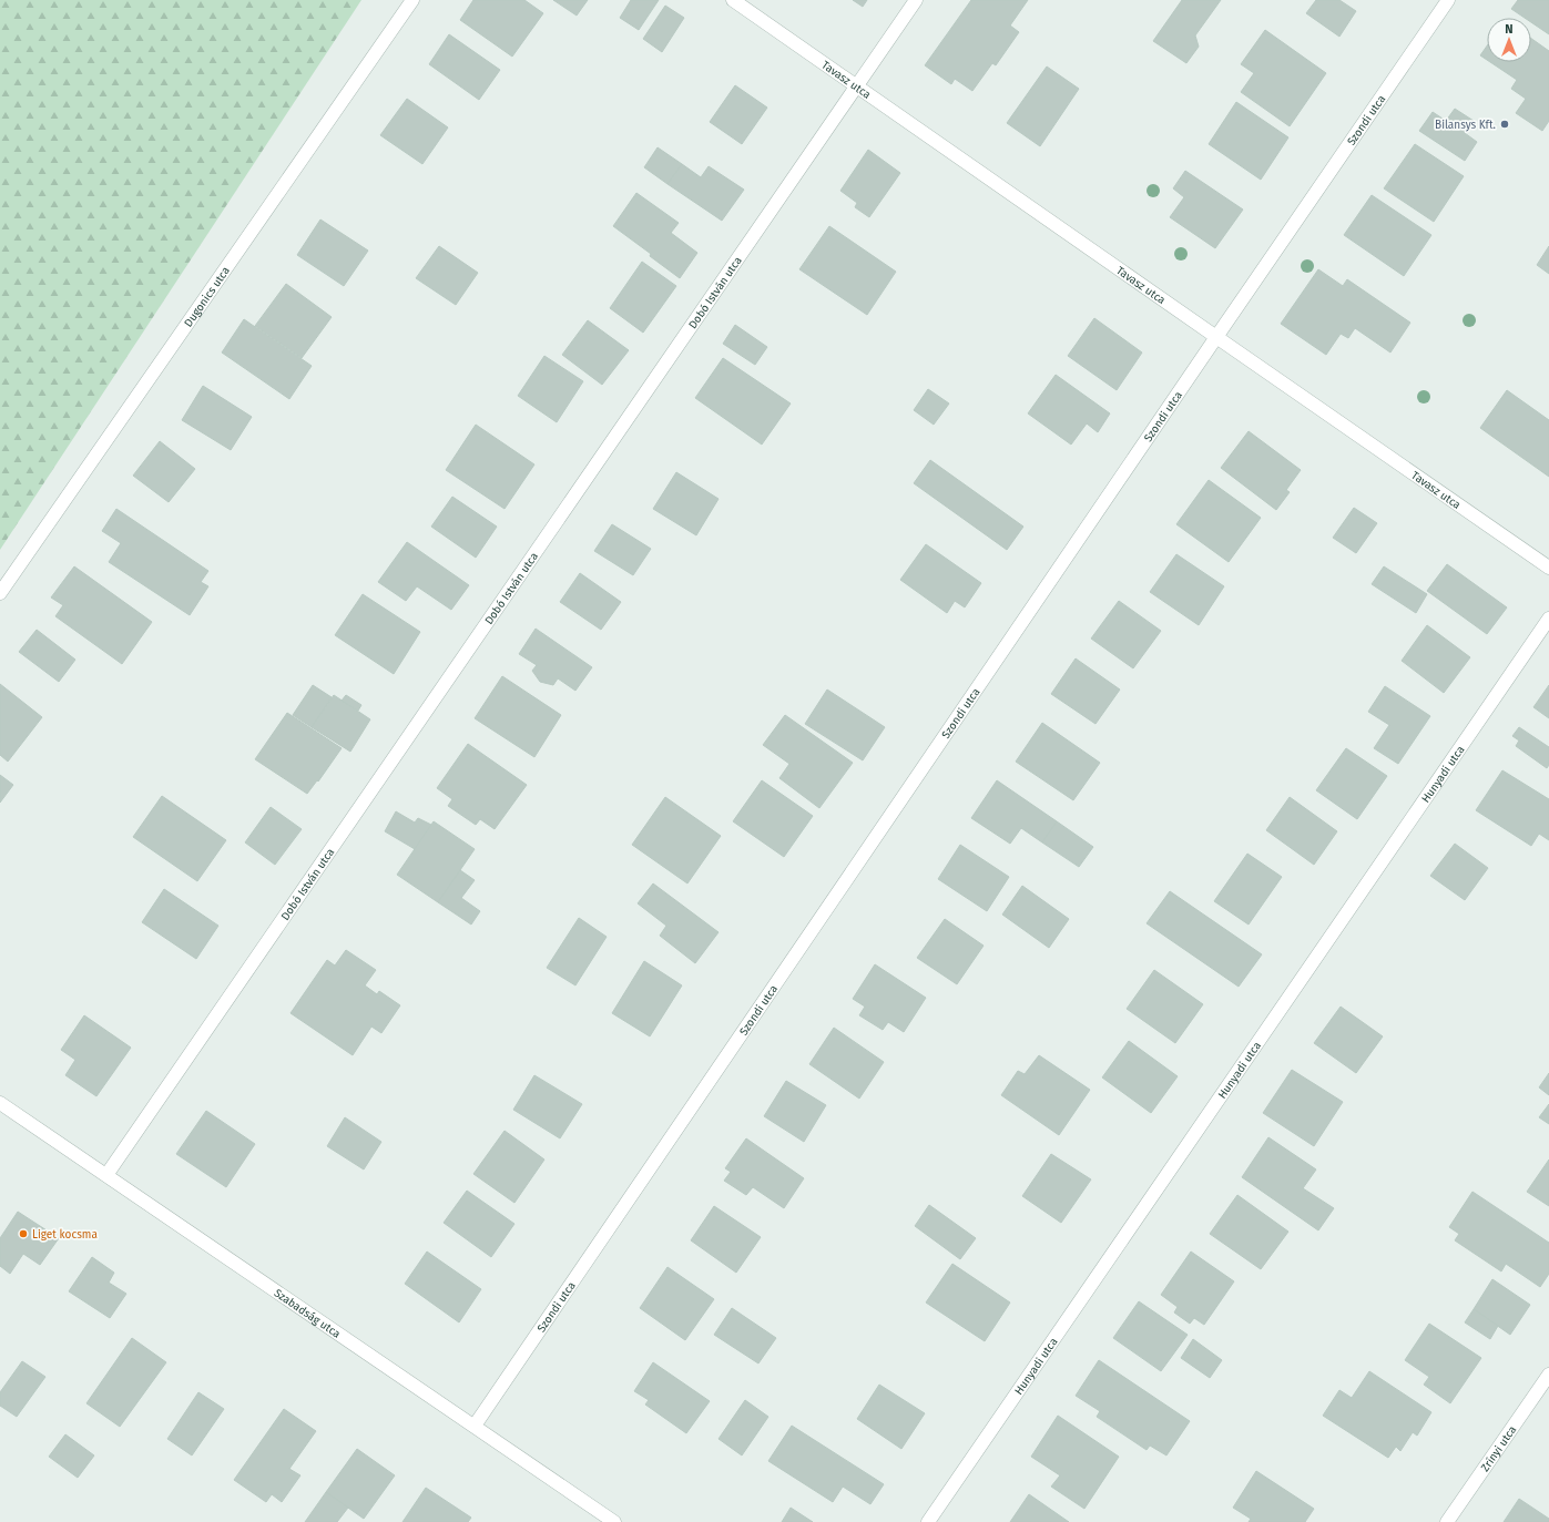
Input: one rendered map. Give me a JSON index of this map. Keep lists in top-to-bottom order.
{
  "streets": {
    "street": [
      "Tavasz utca",
      "Szondi utca",
      "Dobó István utca",
      "Dugonics utca",
      "Hunyadi utca",
      "Szabadság utca",
      "Zrínyi utca"
    ]
  },
  "crossings": [
    ["Tavasz utca", "Szondi utca"],
    ["Tavasz utca", "Dobó István utca"],
    ["Szondi utca", "Szabadság utca"],
    ["Dobó István utca", "Szabadság utca"]
  ],
  "places": ["Bilansys Kft.", "Liget kocsma"],
  "north": "top"
}
